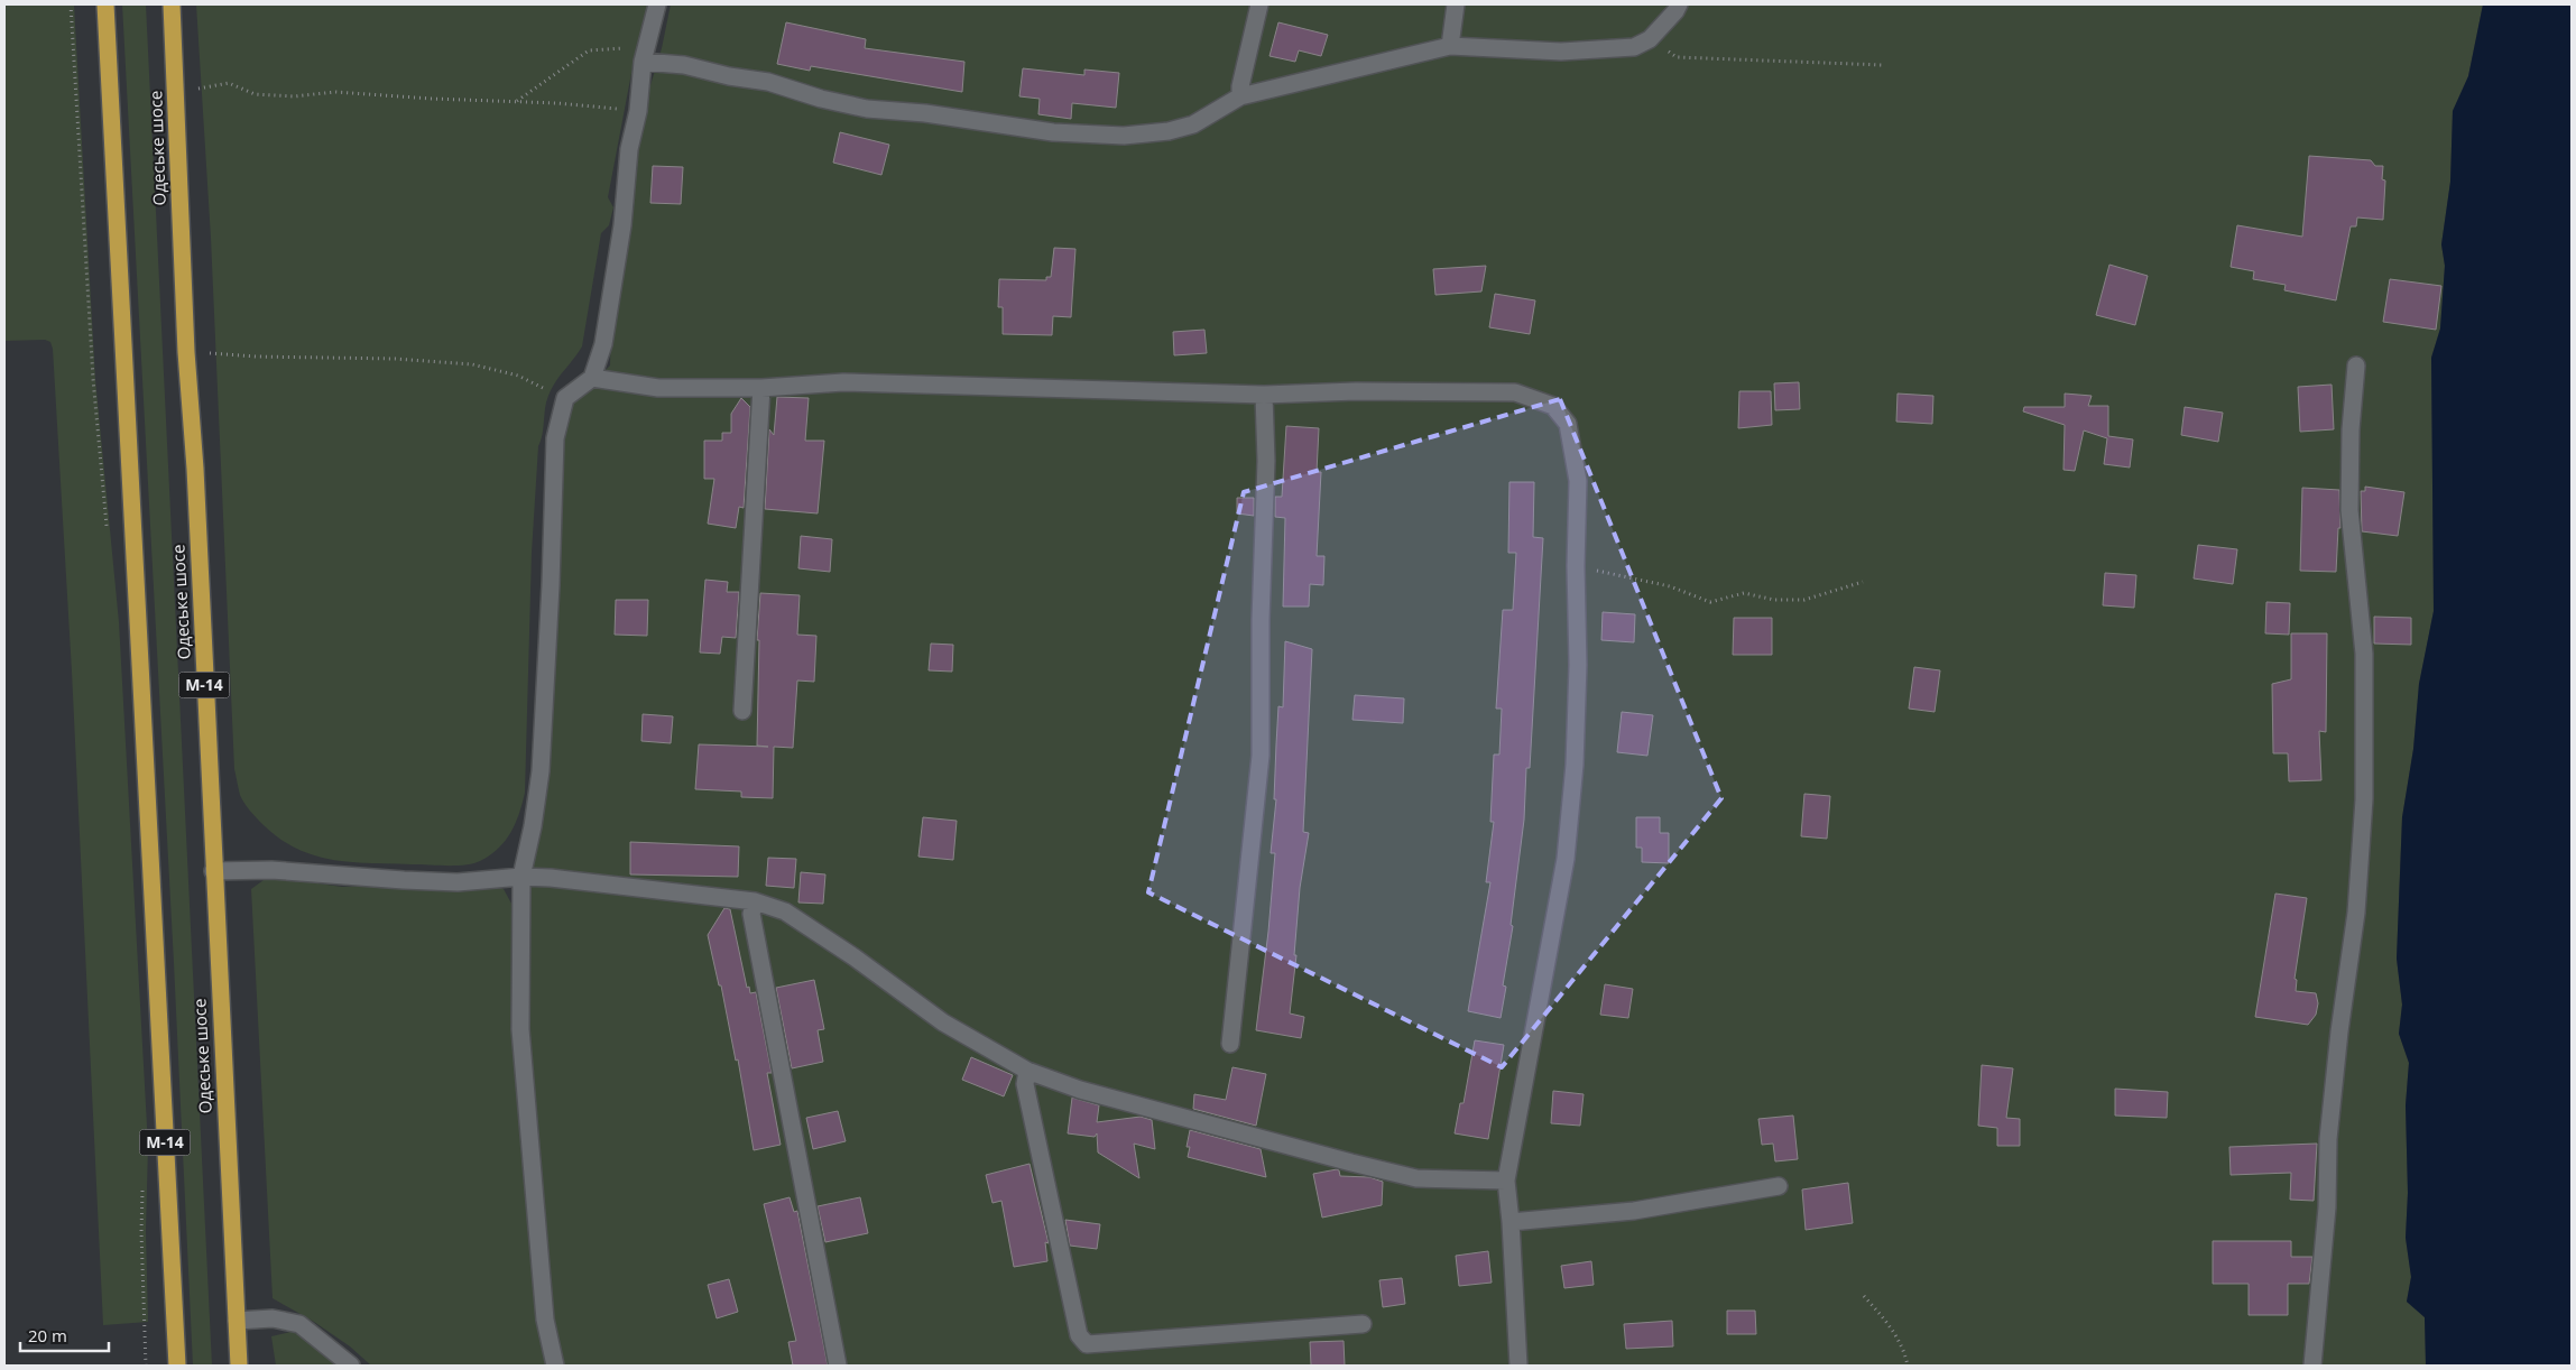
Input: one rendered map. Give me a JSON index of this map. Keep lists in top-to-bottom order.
{
  "streets": {
    "highway": ["Одеське шосе", "М-14"]
  },
  "scale_bar": "20 m"
}
